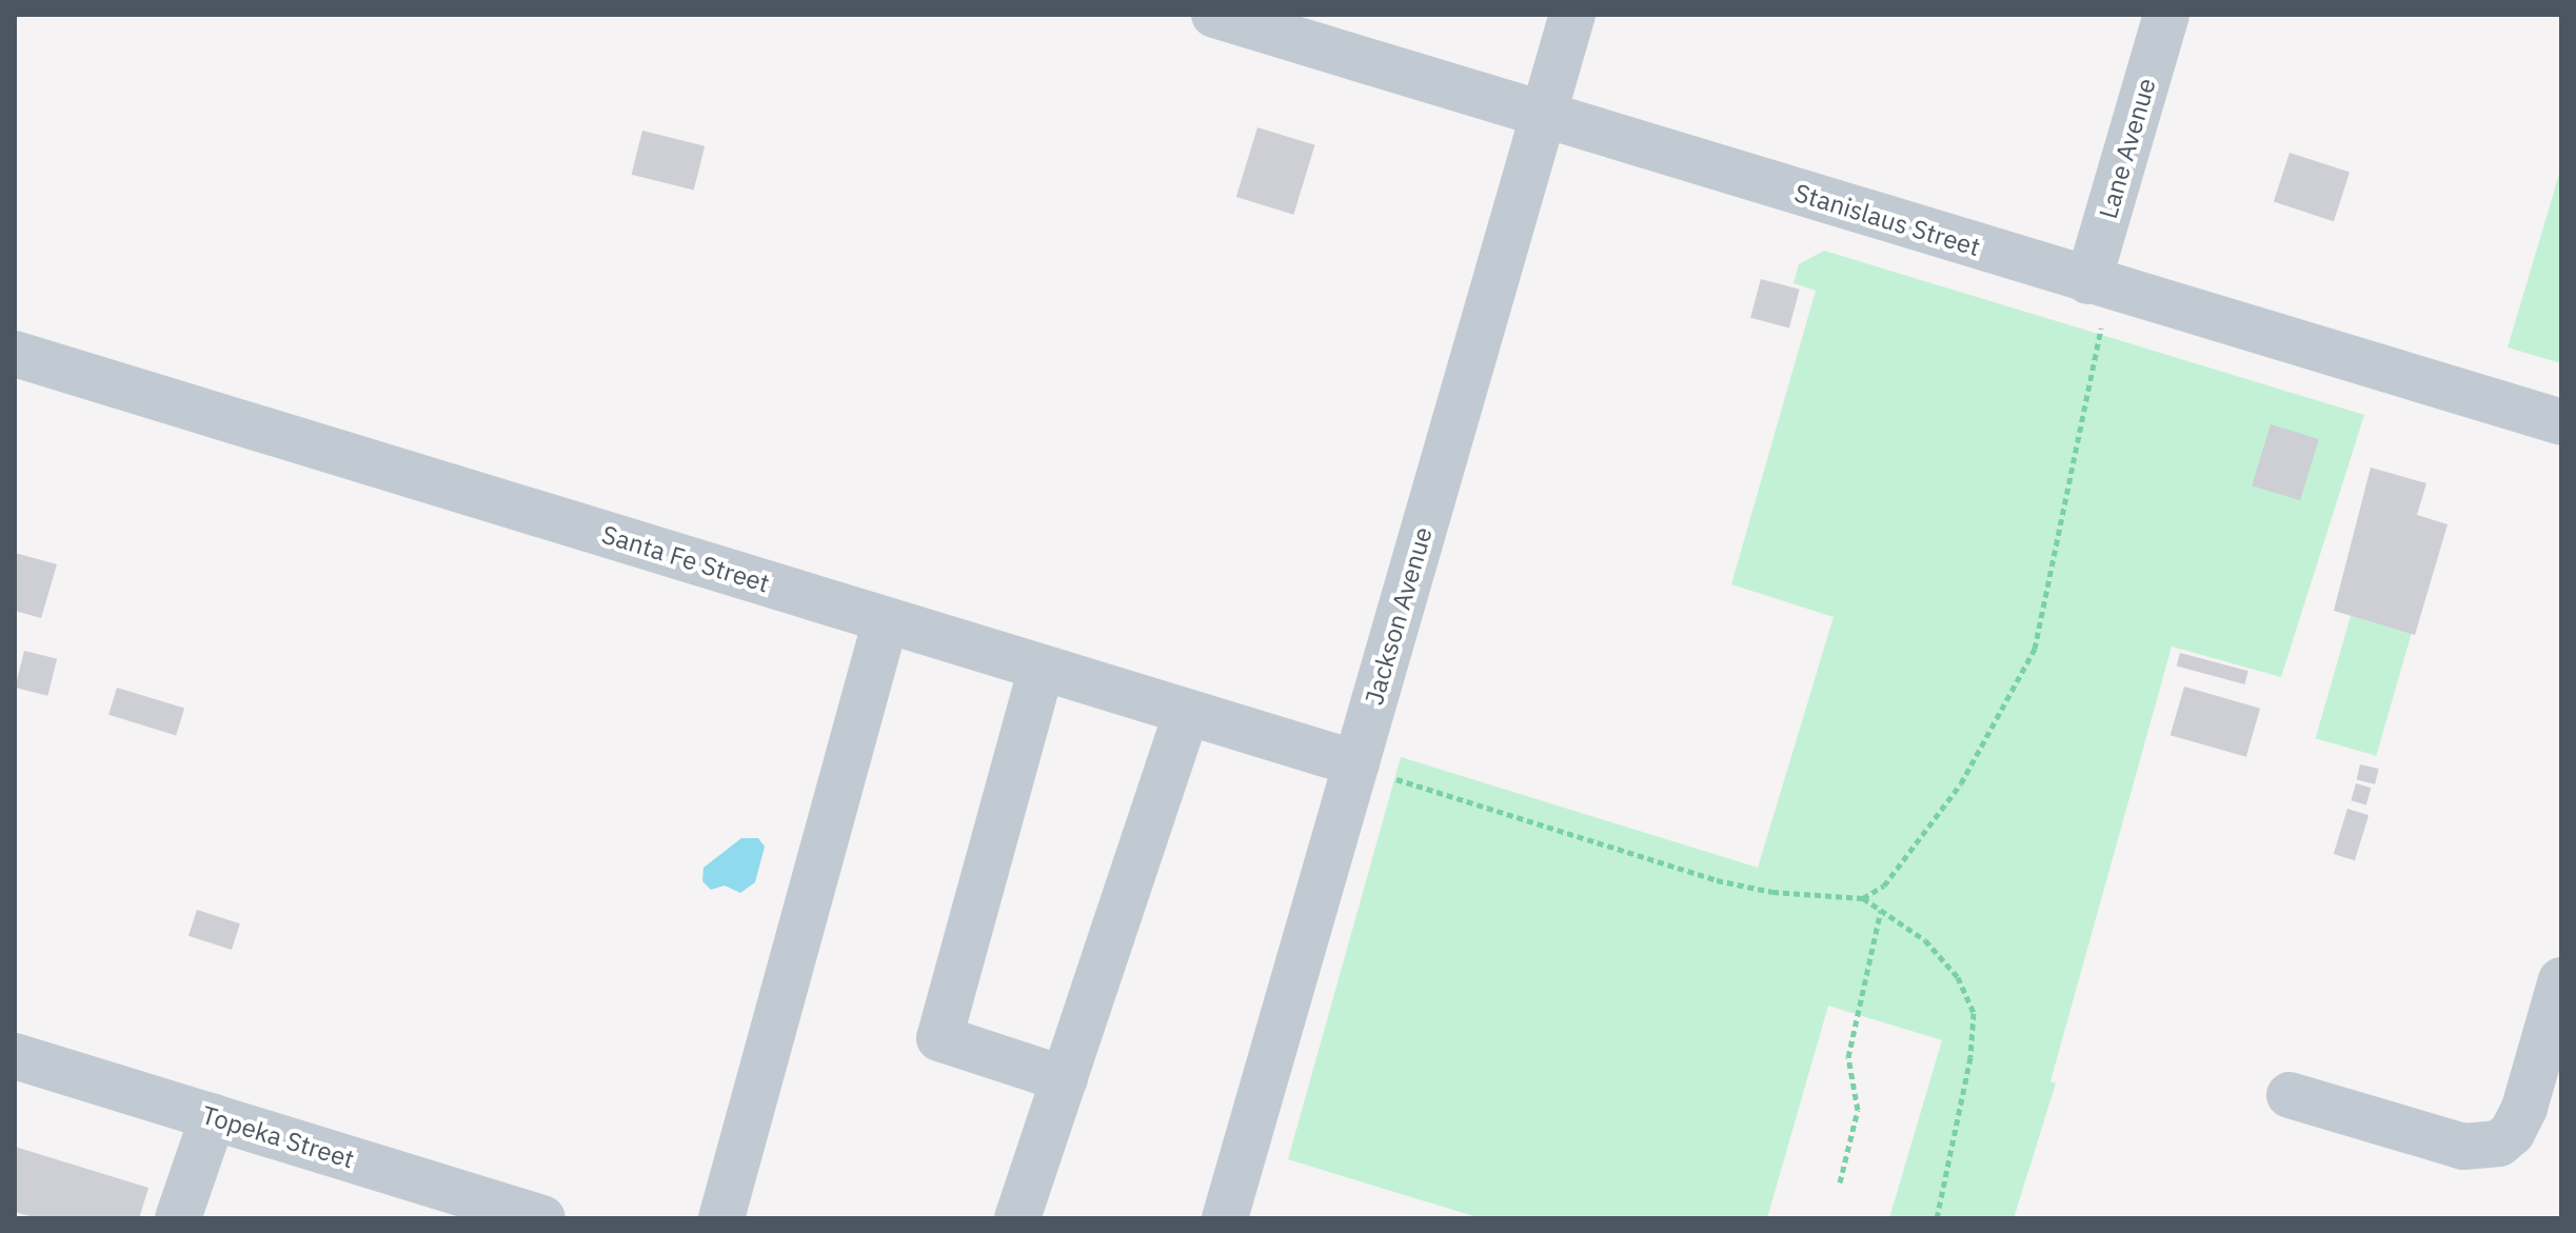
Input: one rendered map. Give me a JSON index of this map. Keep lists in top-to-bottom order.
{
  "streets": {
    "street": [
      "Lane Avenue",
      "Stanislaus Street",
      "Santa Fe Street",
      "Jackson Avenue",
      "Topeka Street"
    ]
  },
  "crossings": [
    ["Lane Avenue", "Stanislaus Street"],
    ["Stanislaus Street", "Jackson Avenue"],
    ["Santa Fe Street", "Jackson Avenue"]
  ]
}
